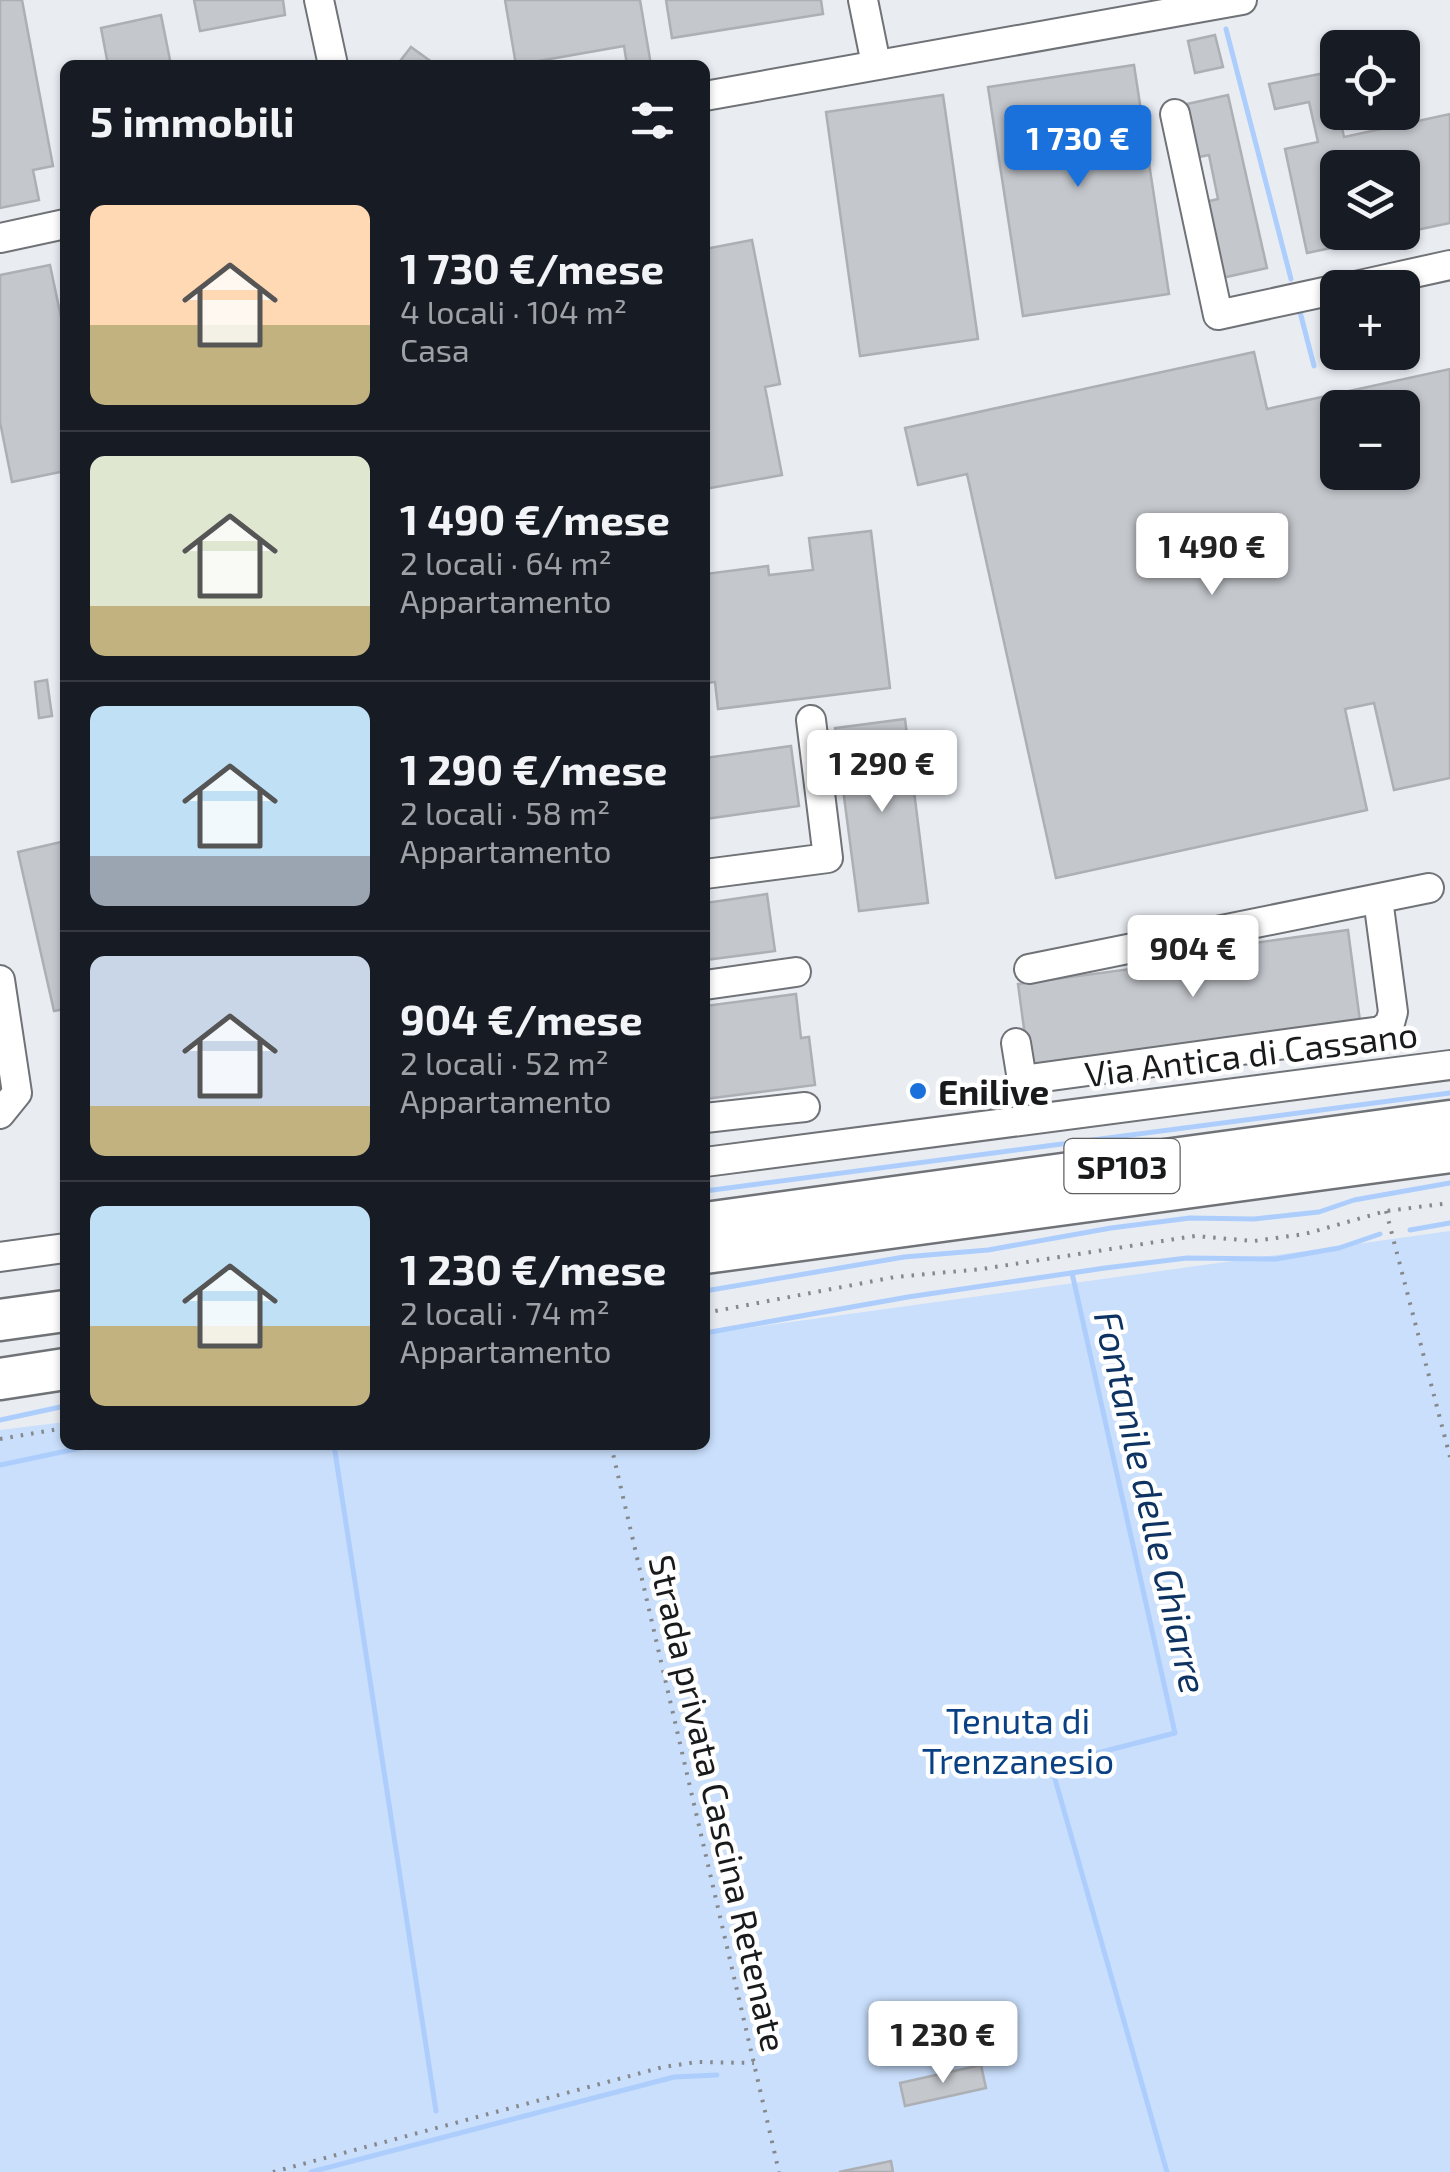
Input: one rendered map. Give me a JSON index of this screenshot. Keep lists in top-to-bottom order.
{
  "streets": {
    "highway": ["SP103"],
    "street": ["Via Antica di Cassano"],
    "path": ["Strada privata Cascina Retenate"]
  },
  "water": ["Fontanile delle Ghiarre"],
  "parks": ["Tenuta di Trenzanesio"],
  "places": ["Enilive"],
  "page": {
    "map_buttons": ["+", "−"],
    "heading": "5 immobili",
    "price": [
      "1 730 €",
      "1 490 €",
      "1 290 €",
      "904 €",
      "1 230 €"
    ],
    "list": [
      {
        "name": "1 730 €/mese",
        "note": "4 locali · 104 m² · Casa"
      },
      {
        "name": "1 490 €/mese",
        "note": "2 locali · 64 m² · Appartamento"
      },
      {
        "name": "1 290 €/mese",
        "note": "2 locali · 58 m² · Appartamento"
      },
      {
        "name": "904 €/mese",
        "note": "2 locali · 52 m² · Appartamento"
      },
      {
        "name": "1 230 €/mese",
        "note": "2 locali · 74 m² · Appartamento"
      }
    ]
  }
}
